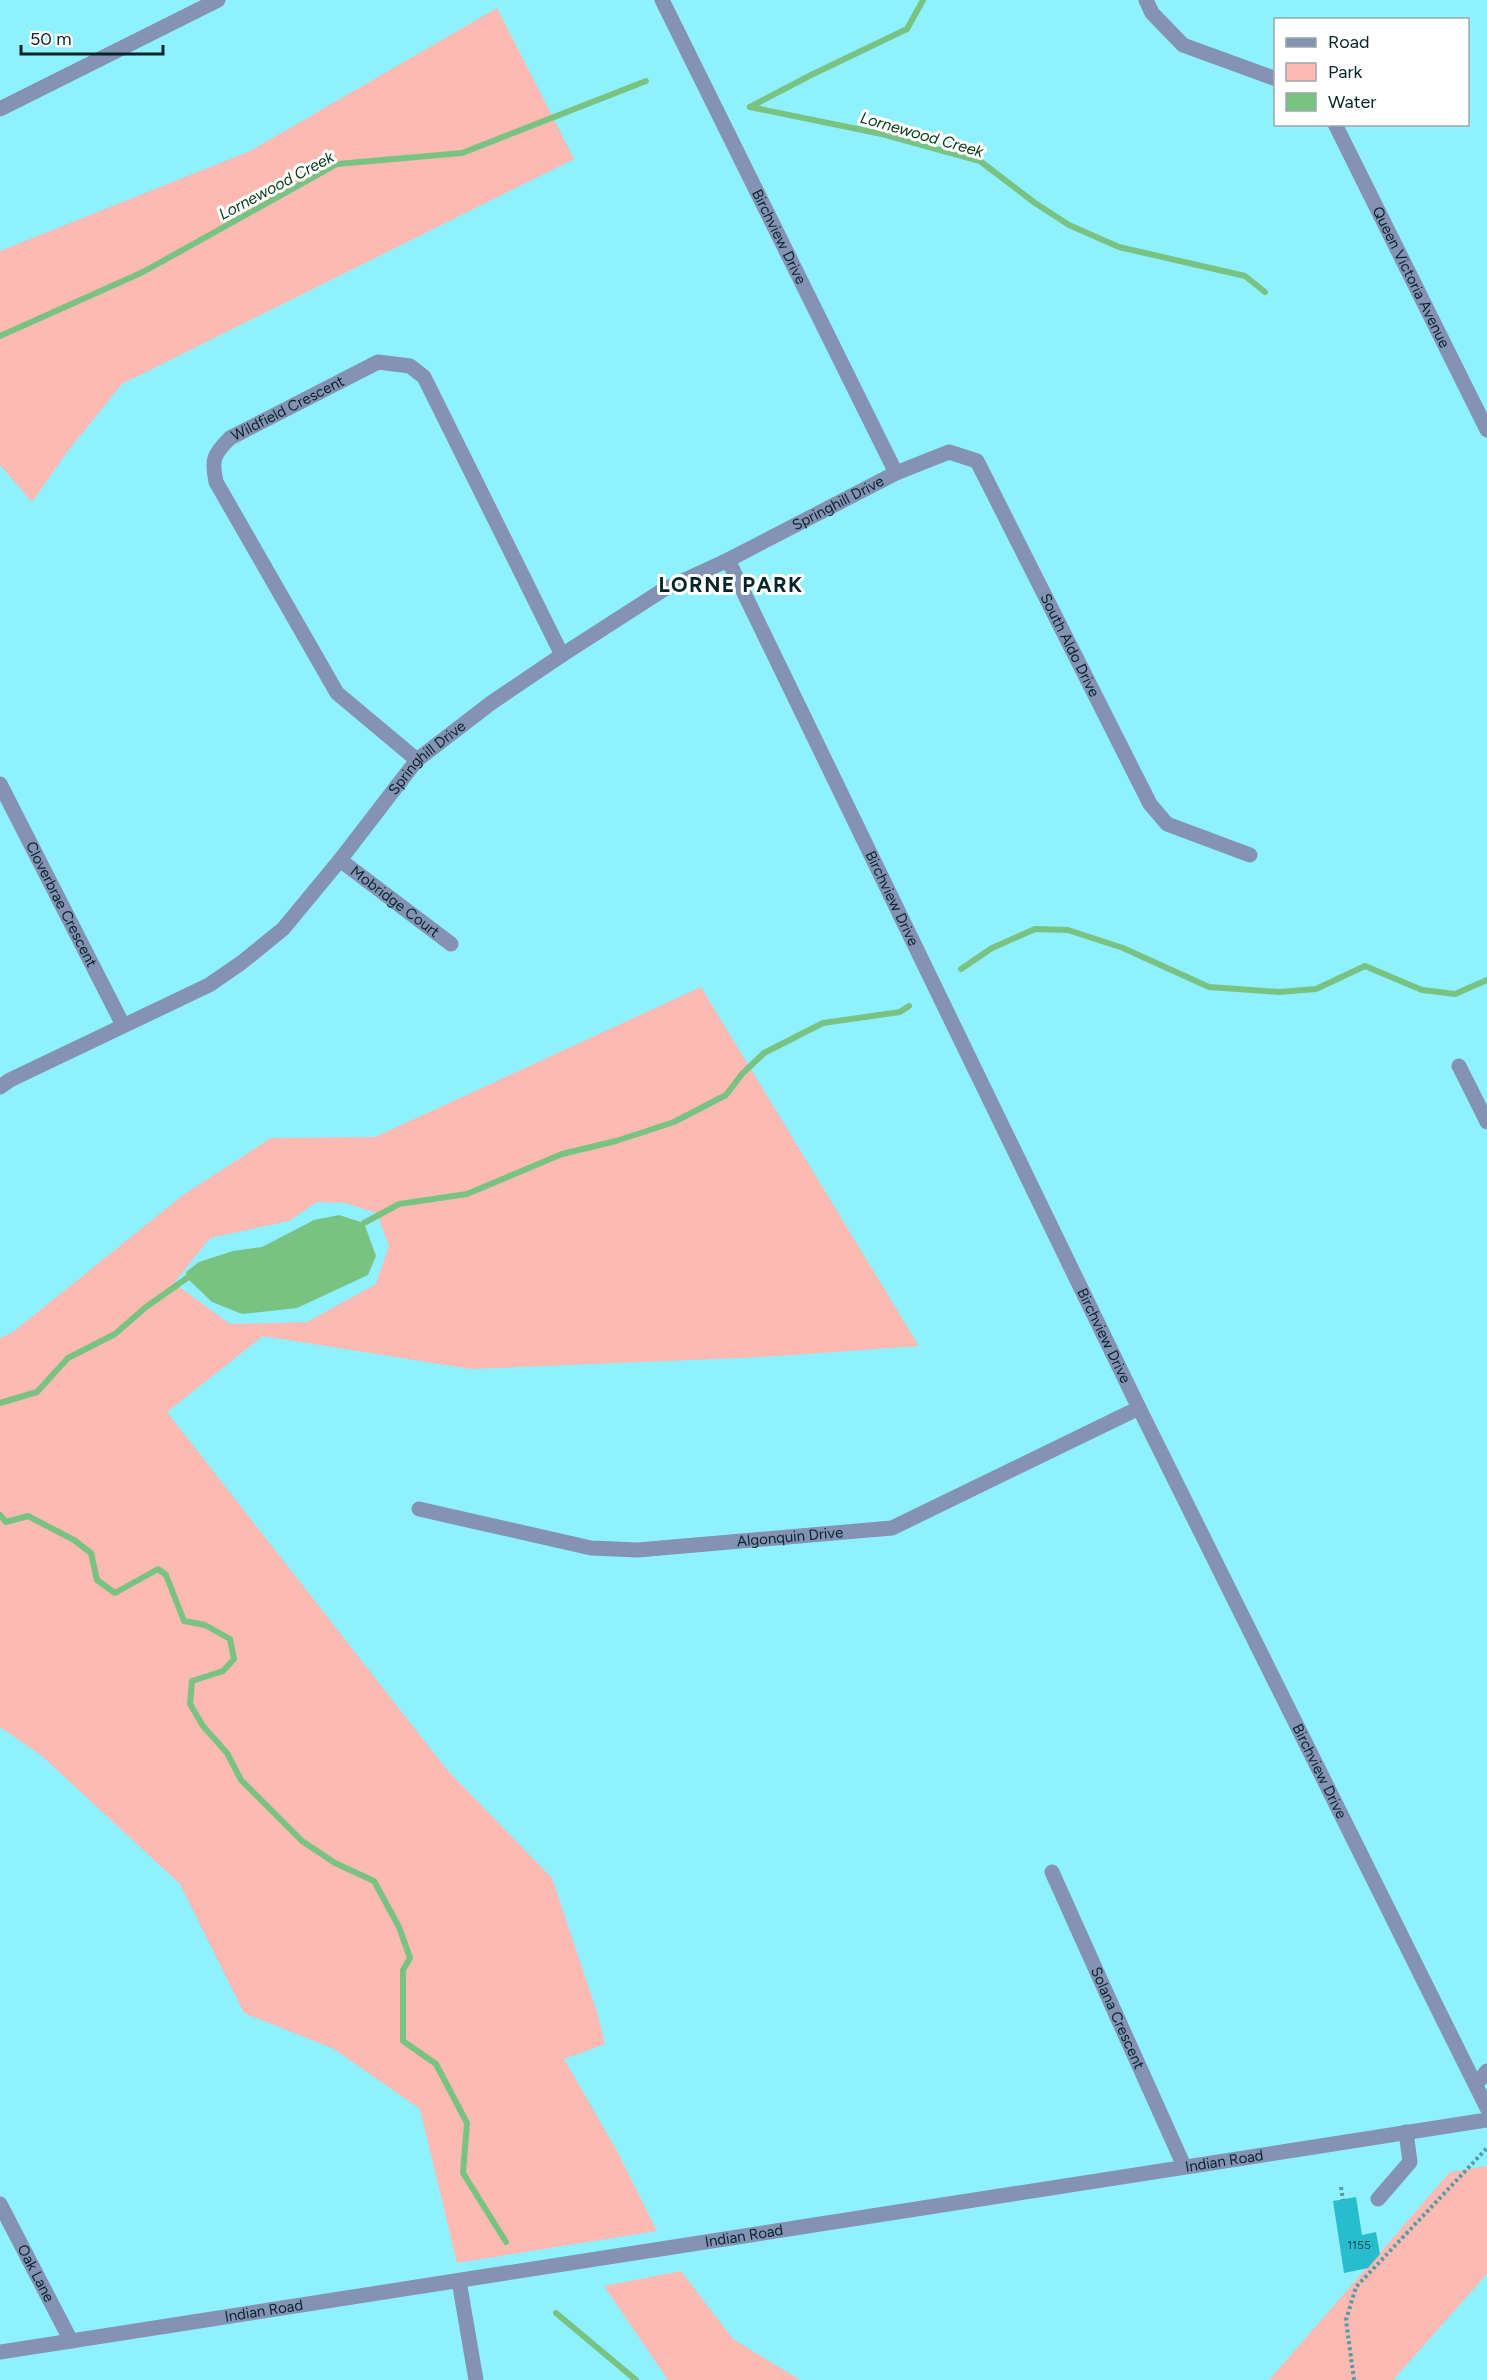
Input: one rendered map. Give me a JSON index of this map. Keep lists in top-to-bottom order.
{
  "streets": {
    "street": [
      "Birchview Drive",
      "Queen Victoria Avenue",
      "Wildfield Crescent",
      "Springhill Drive",
      "South Aldo Drive",
      "Mobridge Court",
      "Cloverbrae Crescent",
      "Algonquin Drive",
      "Solana Crescent",
      "Indian Road",
      "Oak Lane"
    ]
  },
  "crossings": [
    ["Birchview Drive", "Springhill Drive"],
    ["Birchview Drive", "South Aldo Drive"],
    ["Birchview Drive", "Algonquin Drive"],
    ["Wildfield Crescent", "Springhill Drive"],
    ["Springhill Drive", "South Aldo Drive"],
    ["Springhill Drive", "Mobridge Court"],
    ["Springhill Drive", "Cloverbrae Crescent"],
    ["Solana Crescent", "Indian Road"],
    ["Indian Road", "Oak Lane"]
  ],
  "districts": ["LORNE PARK"],
  "water": ["Lornewood Creek"],
  "house_numbers": ["1155"],
  "legend": ["Road", "Park", "Water"],
  "scale_bar": "50 m"
}
